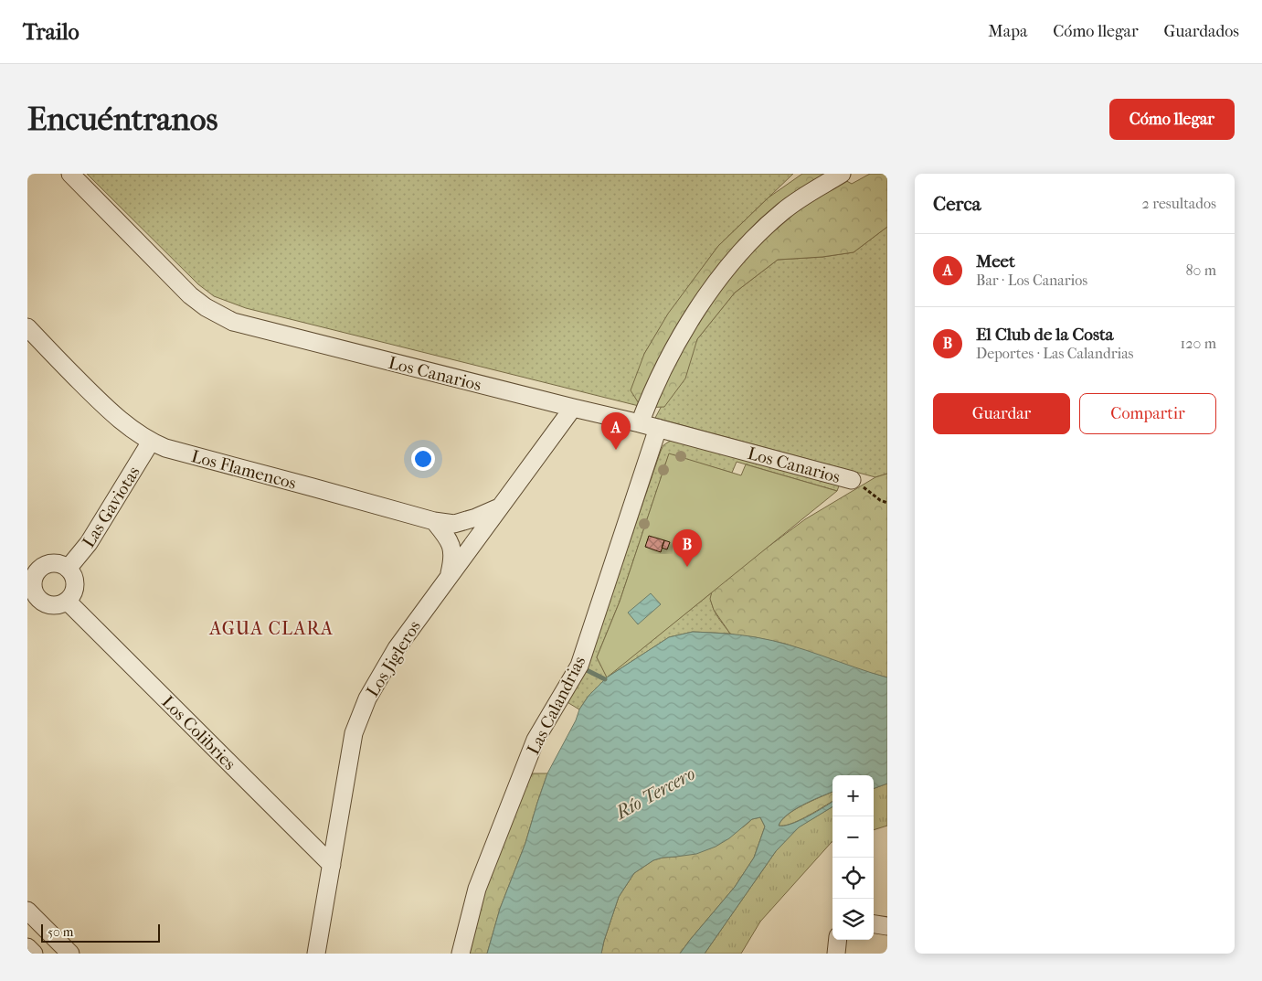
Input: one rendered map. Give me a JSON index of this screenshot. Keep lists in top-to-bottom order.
{
  "streets": {
    "street": [
      "Los Canarios",
      "Los Flamencos",
      "Las Gaviotas",
      "Los Jigleros",
      "Las Calandrias",
      "Los Colibries"
    ]
  },
  "crossings": [
    ["Los Canarios", "Los Jigleros"],
    ["Los Canarios", "Las Calandrias"],
    ["Los Flamencos", "Las Gaviotas"],
    ["Los Flamencos", "Los Jigleros"],
    ["Las Gaviotas", "Los Colibries"],
    ["Los Jigleros", "Los Colibries"]
  ],
  "districts": ["AGUA CLARA"],
  "water": ["Río Tercero"],
  "scale_bar": "50 m",
  "page": {
    "header": "Trailo",
    "nav": ["Mapa", "Cómo llegar", "Guardados"],
    "buttons": [
      "Cómo llegar",
      ["Guardar", "Compartir"]
    ],
    "title": "Encuéntranos",
    "heading": ["Cerca", "2 resultados"],
    "list": [
      {
        "mark": "A",
        "name": "Meet",
        "note": "Bar · Los Canarios",
        "value": "80 m"
      },
      {
        "mark": "B",
        "name": "El Club de la Costa",
        "note": "Deportes · Las Calandrias",
        "value": "120 m"
      }
    ],
    "pins": ["A", "B"],
    "map_buttons": ["+", "−"],
    "scale": "50 m"
  }
}
